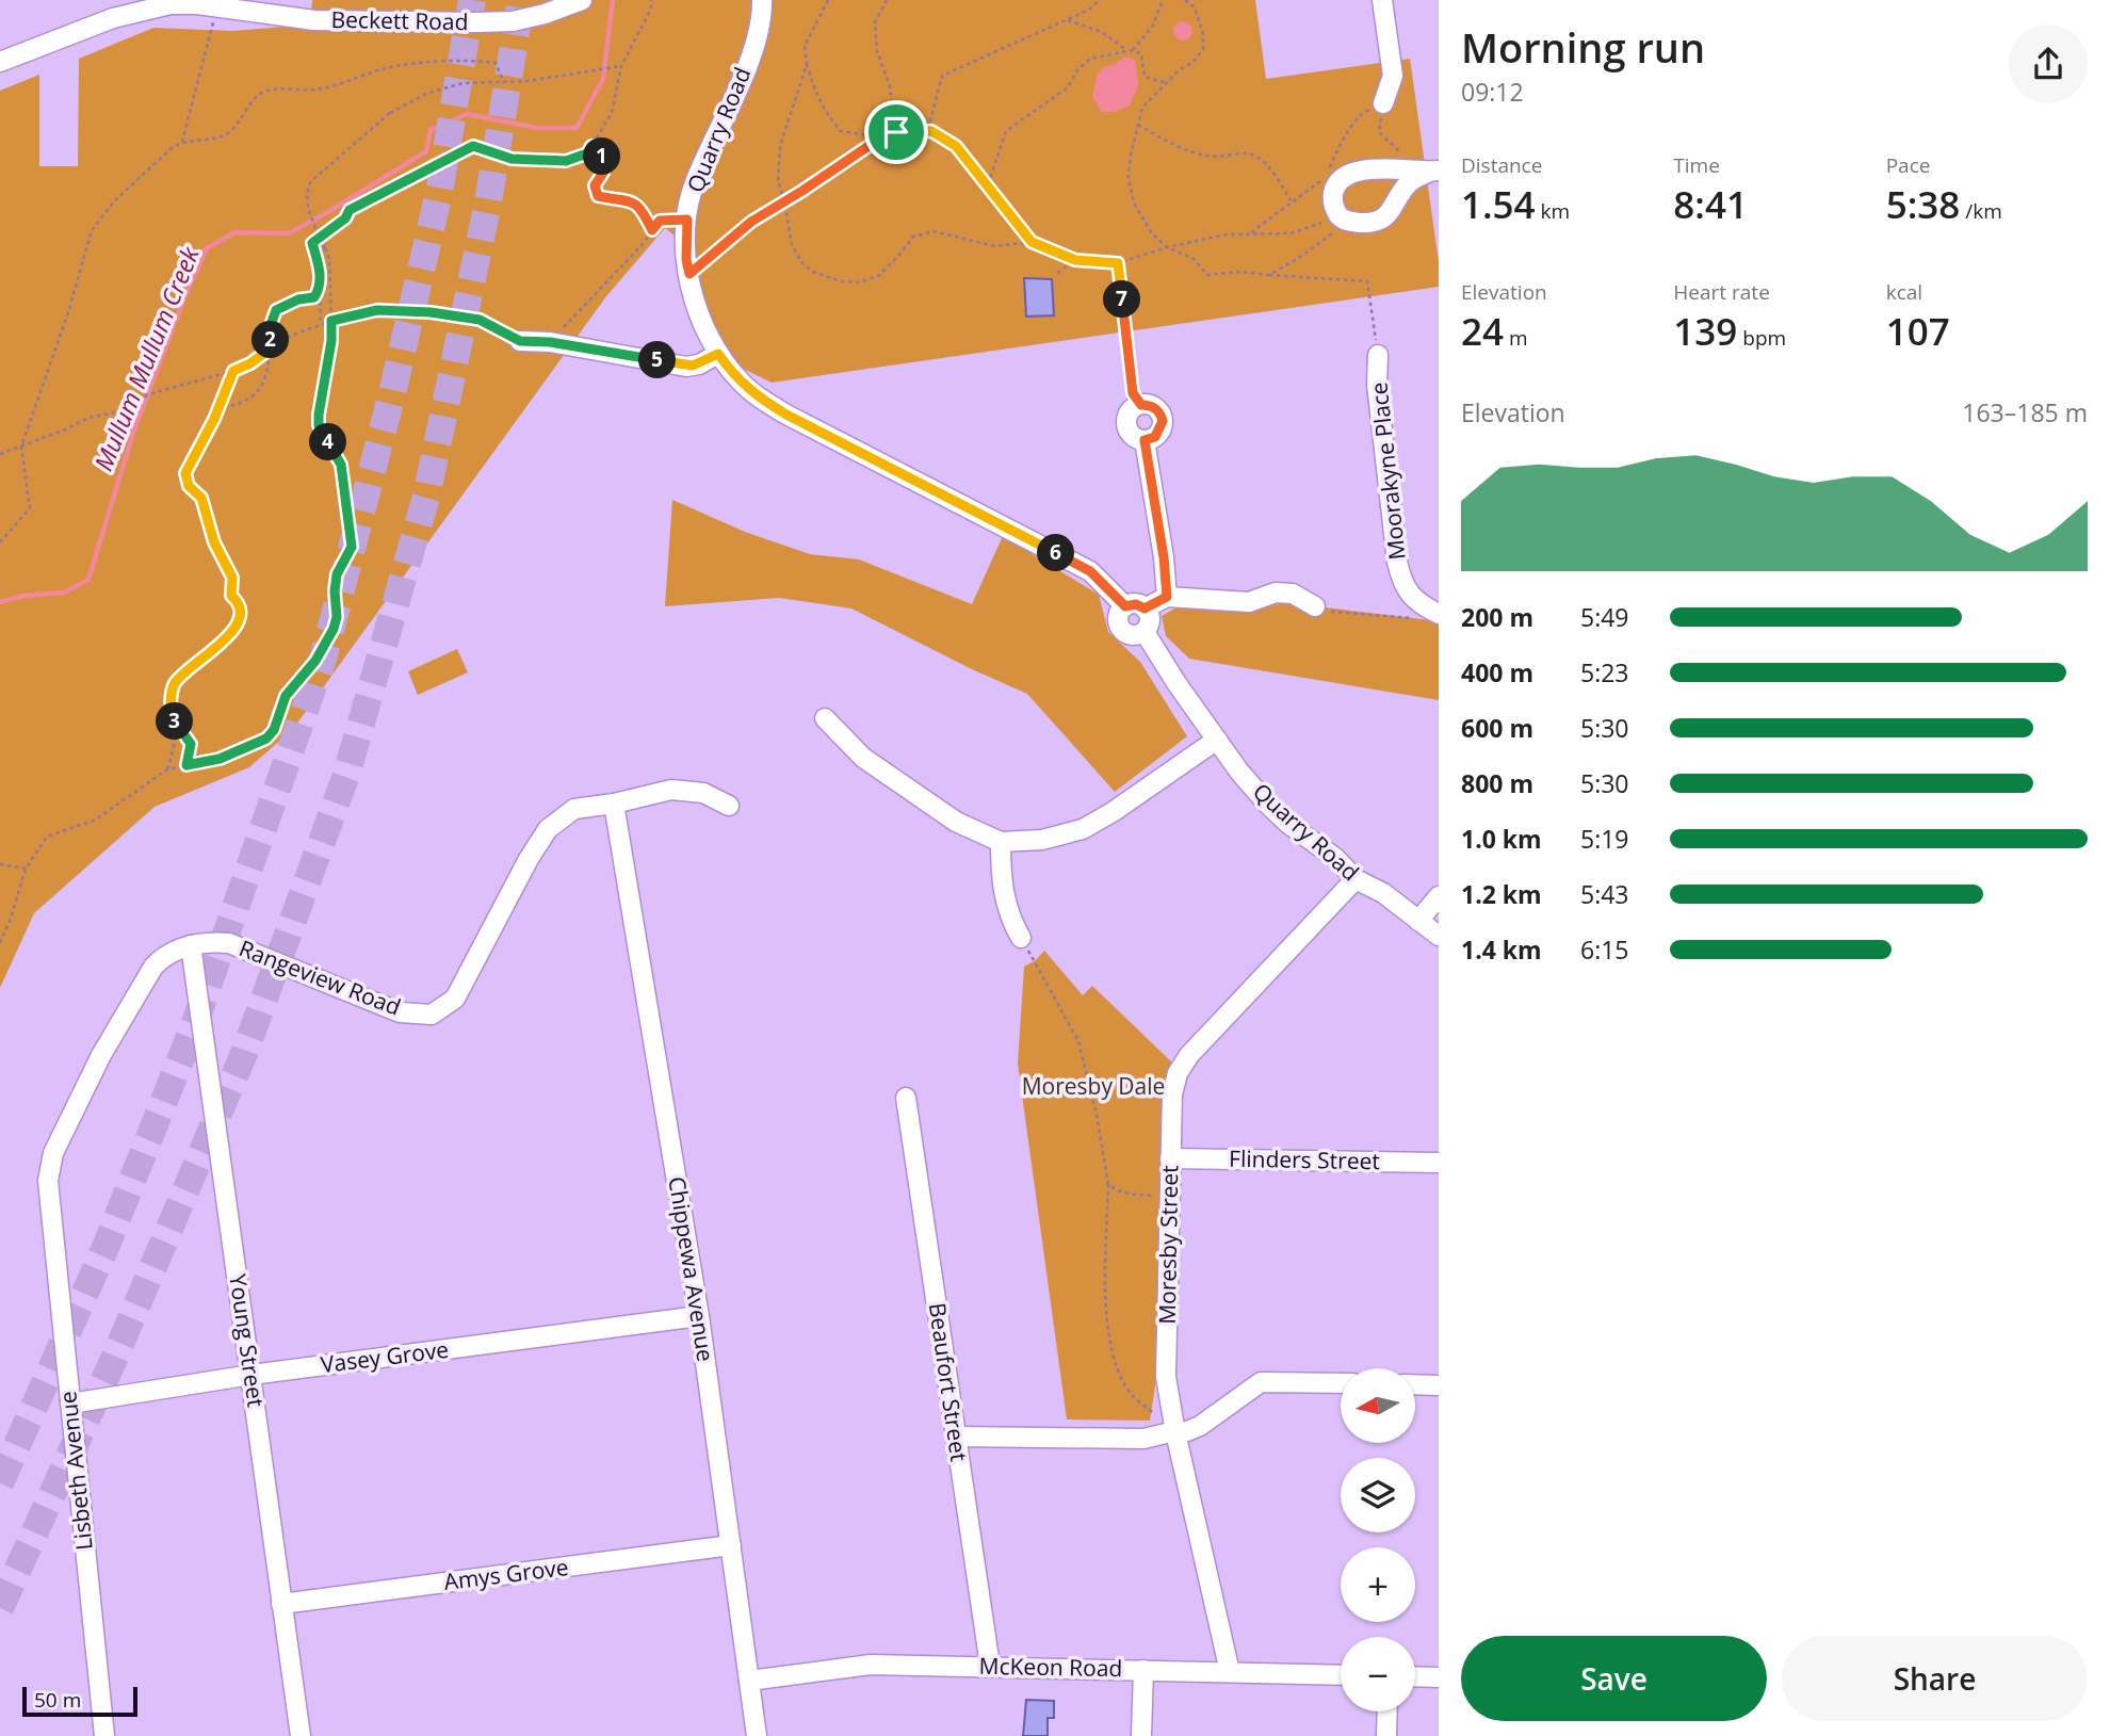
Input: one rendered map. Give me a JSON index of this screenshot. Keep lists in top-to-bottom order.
{
  "streets": {
    "street": [
      "Beckett Road",
      "Quarry Road",
      "Moorakyne Place",
      "Rangeview Road",
      "Flinders Street",
      "Moresby Street",
      "Chippewa Avenue",
      "Young Street",
      "Vasey Grove",
      "Beaufort Street",
      "Lisbeth Avenue",
      "Amys Grove",
      "McKeon Road"
    ]
  },
  "crossings": [
    ["Quarry Road", "Moresby Street"],
    ["Rangeview Road", "Chippewa Avenue"],
    ["Rangeview Road", "Young Street"],
    ["Rangeview Road", "Lisbeth Avenue"],
    ["Flinders Street", "Moresby Street"],
    ["Moresby Street", "McKeon Road"],
    ["Chippewa Avenue", "Vasey Grove"],
    ["Chippewa Avenue", "Amys Grove"],
    ["Chippewa Avenue", "McKeon Road"],
    ["Young Street", "Vasey Grove"],
    ["Young Street", "Amys Grove"],
    ["Vasey Grove", "Lisbeth Avenue"],
    ["Beaufort Street", "McKeon Road"]
  ],
  "water": ["Mullum Mullum Creek"],
  "parks": ["Moresby Dale"],
  "scale_bar": "50 m",
  "north": "left",
  "page": {
    "heading": ["Morning run", "09:12"],
    "stats": [
      ["Distance", "1.54 km"],
      ["Time", "8:41"],
      ["Pace", "5:38 /km"],
      ["Elevation", "24 m"],
      ["Heart rate", "139 bpm"],
      ["kcal", "107"]
    ],
    "pins": [
      "1",
      "7",
      "2",
      "5",
      "4",
      "6",
      "3"
    ],
    "chart": ["Elevation", "163–185 m"],
    "list": [
      {
        "name": "200 m",
        "note": "5:49"
      },
      {
        "name": "400 m",
        "note": "5:23"
      },
      {
        "name": "600 m",
        "note": "5:30"
      },
      {
        "name": "800 m",
        "note": "5:30"
      },
      {
        "name": "1.0 km",
        "note": "5:19"
      },
      {
        "name": "1.2 km",
        "note": "5:43"
      },
      {
        "name": "1.4 km",
        "note": "6:15"
      }
    ],
    "map_buttons": ["+", "−"],
    "buttons": ["Save", "Share"],
    "scale": "50 m"
  }
}
